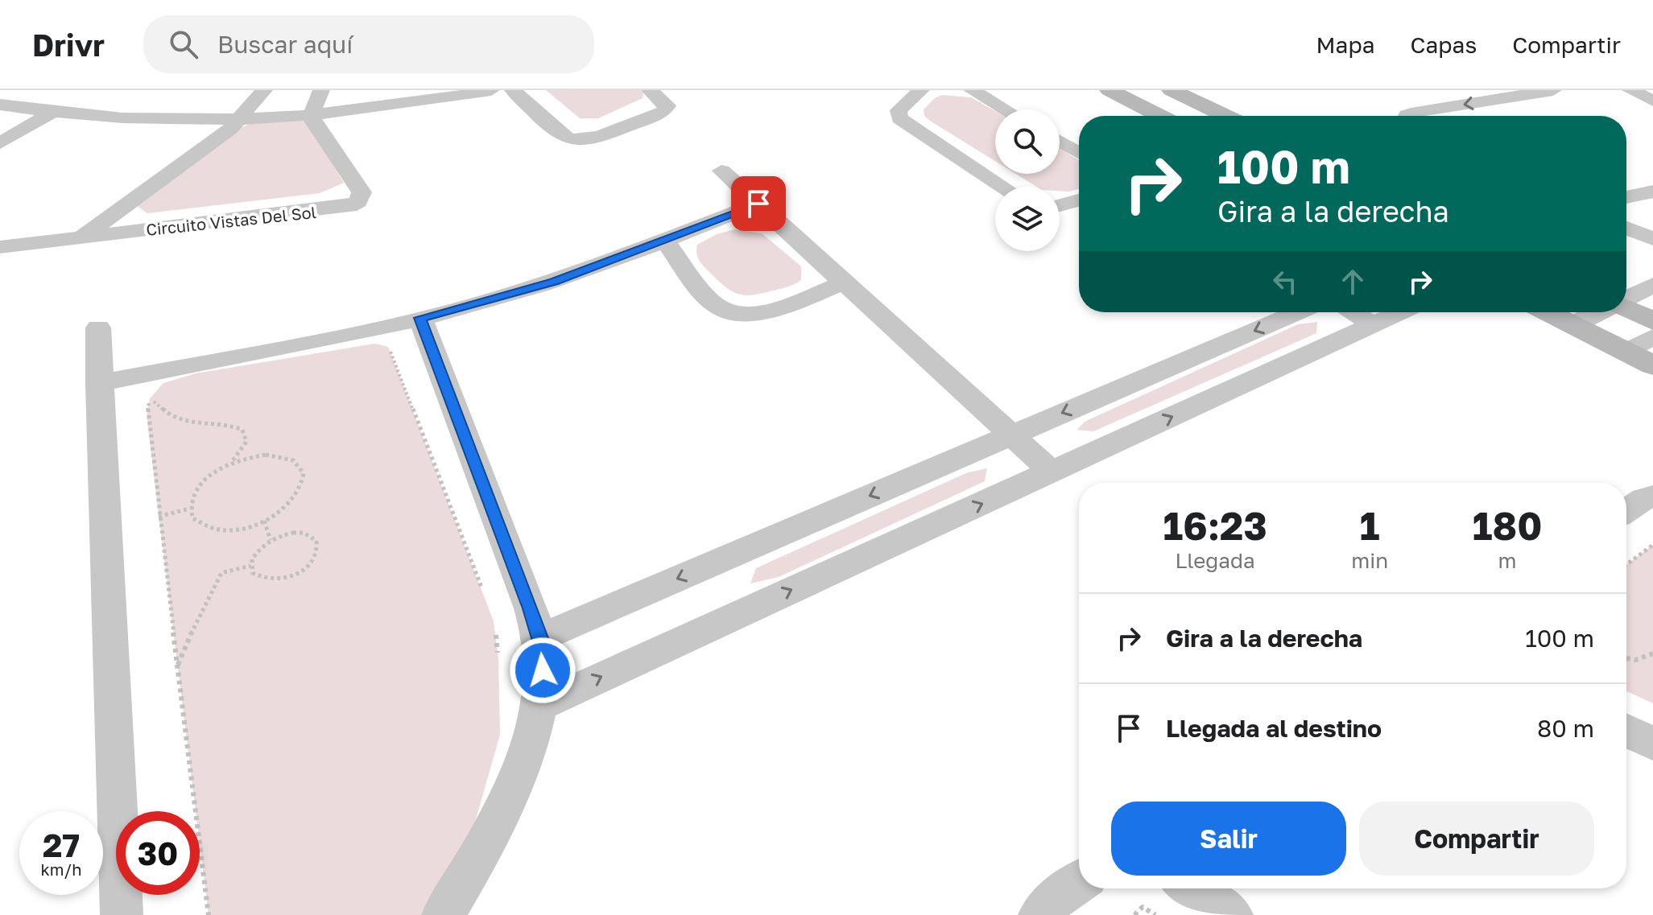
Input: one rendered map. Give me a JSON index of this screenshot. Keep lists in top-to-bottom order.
{
  "streets": {
    "street": ["Circuito Vistas Del Sol"]
  },
  "page": {
    "header": "Drivr",
    "search": "Buscar aquí",
    "nav": ["Mapa", "Capas", "Compartir"],
    "turn": ["100 m", "Gira a la derecha"],
    "eta": [
      "16:23",
      "Llegada",
      "1",
      "min",
      "180",
      "m"
    ],
    "list": [
      {
        "name": "Gira a la derecha",
        "value": "100 m"
      },
      {
        "name": "Llegada al destino",
        "value": "80 m"
      }
    ],
    "buttons": ["Salir", "Compartir"],
    "speed": "27 km/h",
    "limit": "30"
  }
}
